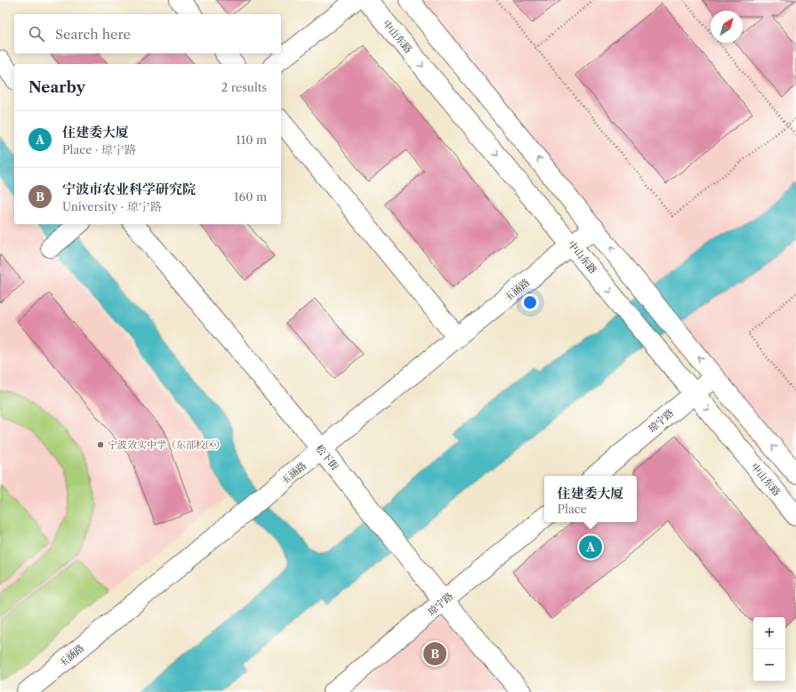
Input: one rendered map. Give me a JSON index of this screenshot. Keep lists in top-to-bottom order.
{
  "streets": {
    "street": [
      "中山东路",
      "玉涵路",
      "琼宁路",
      "松下街"
    ]
  },
  "crossings": [
    ["中山东路", "玉涵路"],
    ["中山东路", "琼宁路"],
    ["玉涵路", "松下街"],
    ["琼宁路", "松下街"]
  ],
  "places": ["宁波效实中学（东部校区）"],
  "north": "top right",
  "page": {
    "search": "Search here",
    "heading": ["Nearby", "2 results"],
    "list": [
      {
        "mark": "A",
        "name": "住建委大厦",
        "note": "Place · 琼宁路",
        "value": "110 m"
      },
      {
        "mark": "B",
        "name": "宁波市农业科学研究院",
        "note": "University · 琼宁路",
        "value": "160 m"
      }
    ],
    "popup": ["住建委大厦", "Place"],
    "pins": ["A", "B"],
    "map_buttons": ["+", "−"]
  }
}
